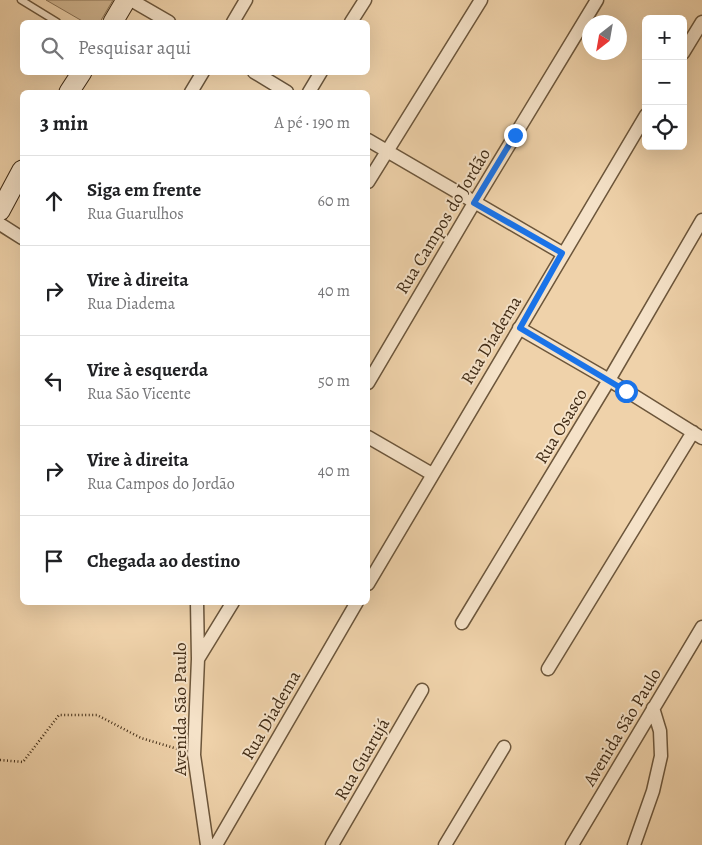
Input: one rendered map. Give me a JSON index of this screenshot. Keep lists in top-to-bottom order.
{
  "streets": {
    "street": [
      "Rua Campos do Jordão",
      "Rua Diadema",
      "Rua Osasco",
      "Avenida São Paulo",
      "Rua Guarujá"
    ]
  },
  "north": "bottom left",
  "page": {
    "map_buttons": ["+", "−"],
    "search": "Pesquisar aqui",
    "heading": ["3 min", "A pé · 190 m"],
    "list": [
      ["Siga em frente", "Rua Guarulhos", "60 m"],
      ["Vire à direita", "Rua Diadema", "40 m"],
      ["Vire à esquerda", "Rua São Vicente", "50 m"],
      ["Vire à direita", "Rua Campos do Jordão", "40 m"],
      "Chegada ao destino"
    ]
  }
}
